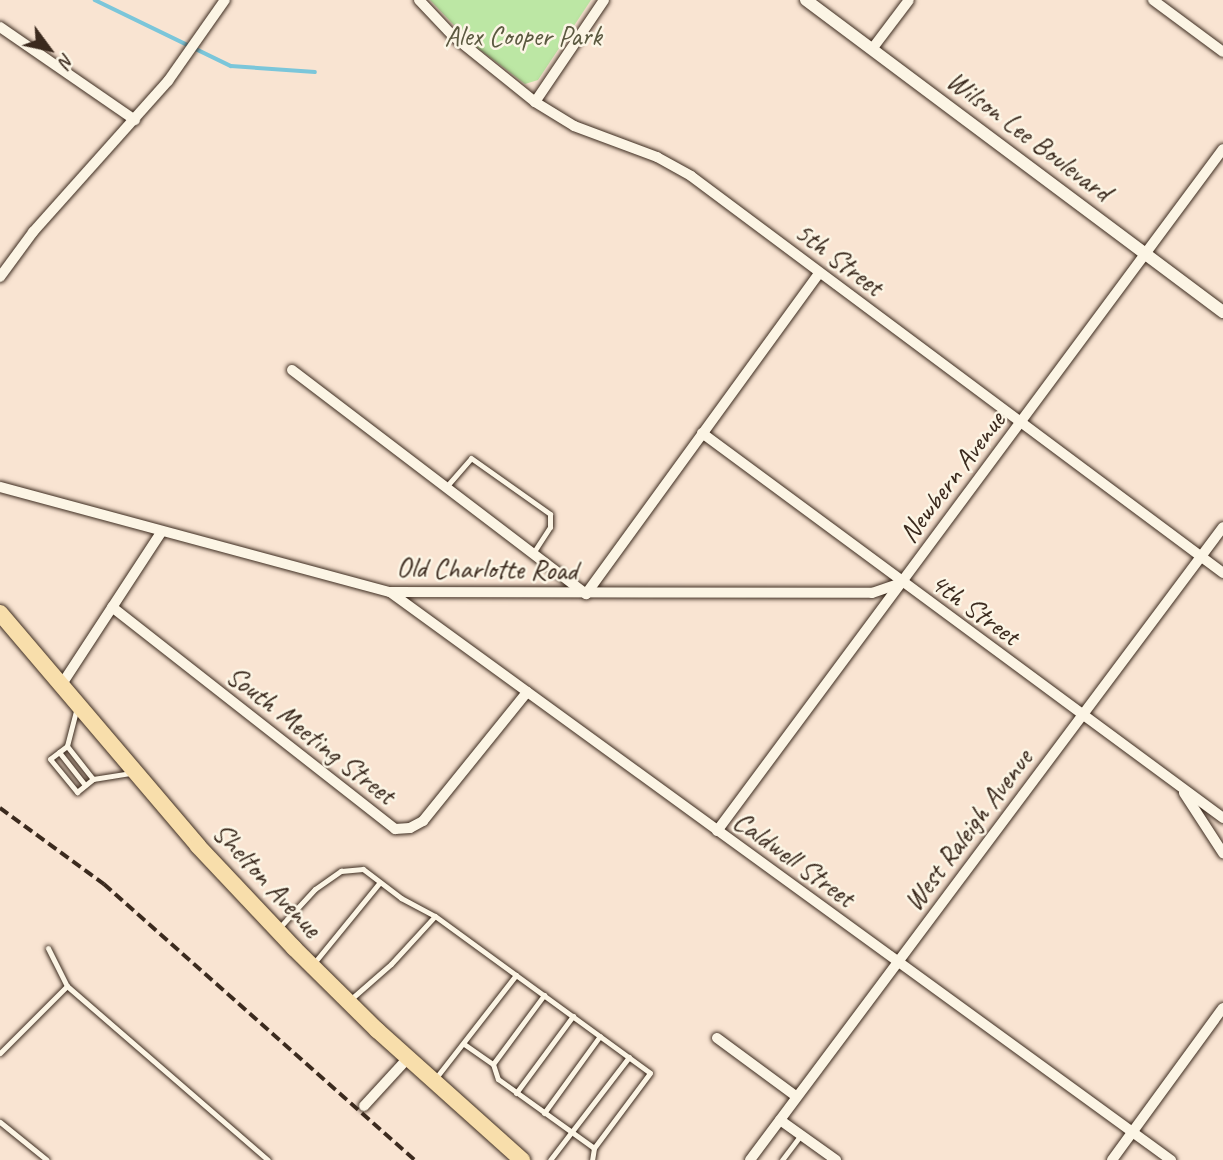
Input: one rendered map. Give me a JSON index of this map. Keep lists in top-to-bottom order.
{
  "streets": {
    "main road": ["Shelton Avenue"],
    "street": [
      "Wilson Lee Boulevard",
      "5th Street",
      "Newbern Avenue",
      "Old Charlotte Road",
      "4th Street",
      "South Meeting Street",
      "West Raleigh Avenue",
      "Caldwell Street"
    ]
  },
  "crossings": [
    ["Wilson Lee Boulevard", "Newbern Avenue"],
    ["5th Street", "Newbern Avenue"],
    ["5th Street", "West Raleigh Avenue"],
    ["Newbern Avenue", "Old Charlotte Road"],
    ["Newbern Avenue", "4th Street"],
    ["Newbern Avenue", "Caldwell Street"],
    ["Old Charlotte Road", "4th Street"],
    ["Old Charlotte Road", "Caldwell Street"],
    ["4th Street", "West Raleigh Avenue"],
    ["South Meeting Street", "Caldwell Street"],
    ["West Raleigh Avenue", "Caldwell Street"]
  ],
  "parks": ["Alex Cooper Park"],
  "north": "bottom right"
}
